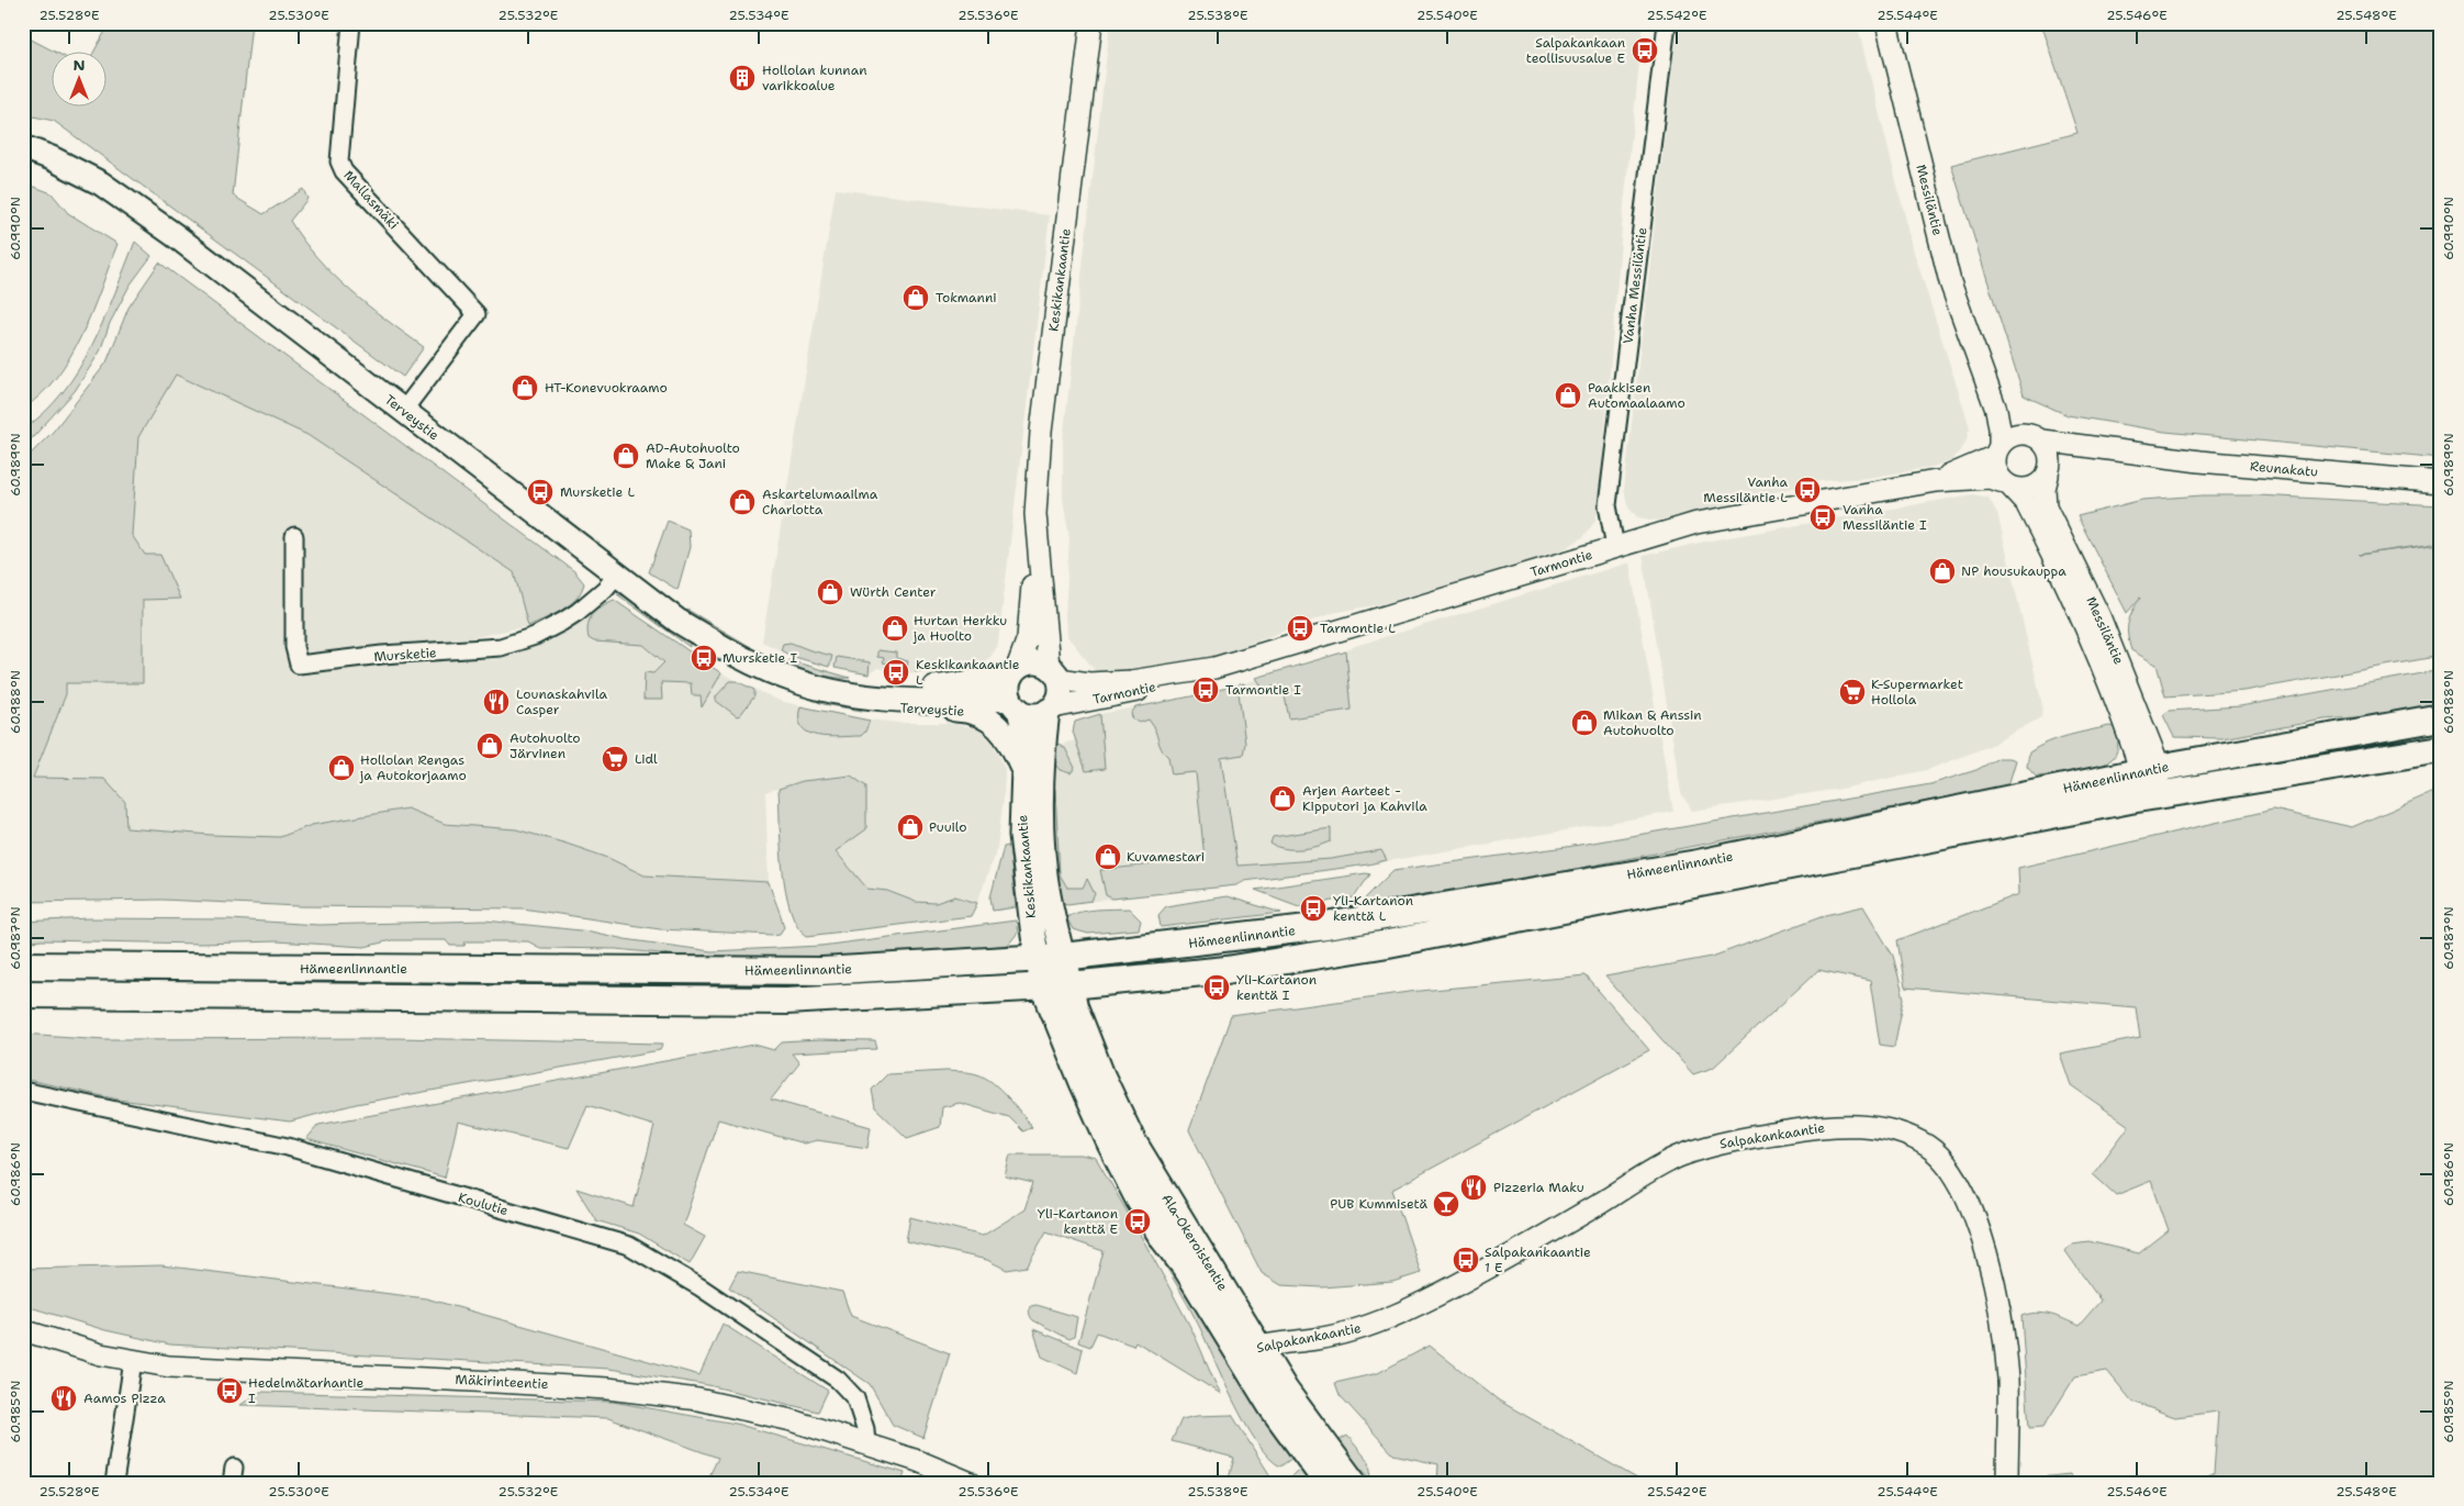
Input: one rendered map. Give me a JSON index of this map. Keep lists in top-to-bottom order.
{
  "streets": {
    "main road": [
      "Keskikankaantie",
      "Terveystie",
      "Hämeenlinnantie",
      "Ala-Okeroistentie"
    ],
    "street": [
      "Mallasmäki",
      "Messiläntie",
      "Vanha Messiläntie",
      "Reunakatu",
      "Tarmontie",
      "Mursketie",
      "Salpakankaantie",
      "Koulutie",
      "Mäkirinteentie"
    ]
  },
  "crossings": [
    ["Mallasmäki", "Terveystie"],
    ["Messiläntie", "Reunakatu"],
    ["Messiläntie", "Tarmontie"],
    ["Messiläntie", "Hämeenlinnantie"],
    ["Keskikankaantie", "Terveystie"],
    ["Keskikankaantie", "Tarmontie"],
    ["Keskikankaantie", "Hämeenlinnantie"],
    ["Keskikankaantie", "Ala-Okeroistentie"],
    ["Vanha Messiläntie", "Tarmontie"],
    ["Terveystie", "Tarmontie"],
    ["Terveystie", "Mursketie"],
    ["Reunakatu", "Tarmontie"],
    ["Hämeenlinnantie", "Ala-Okeroistentie"],
    ["Salpakankaantie", "Ala-Okeroistentie"],
    ["Koulutie", "Mäkirinteentie"]
  ],
  "places": {
    "bus stop": [
      "Salpakankaan teollisuusalue E",
      "Vanha Messiläntie L",
      "Mursketie L",
      "Vanha Messiläntie I",
      "Tarmontie L",
      "Mursketie I",
      "Keskikankaantie L",
      "Tarmontie I",
      "Yli-Kartanon kenttä L",
      "Yli-Kartanon kenttä I",
      "Yli-Kartanon kenttä E",
      "Salpakankaantie 1 E",
      "Hedelmätarhantie I"
    ],
    "building": ["Hollolan kunnan varikkoalue"],
    "shop": [
      "Tokmanni",
      "HT-Konevuokraamo",
      "Paakkisen Automaalaamo",
      "AD-Autohuolto Make & Jani",
      "Askartelumaailma Charlotta",
      "NP housukauppa",
      "Würth Center",
      "Hurtan Herkku ja Huolto",
      "Mikan & Anssin Autohuolto",
      "Autohuolto Järvinen",
      "Hollolan Rengas ja Autokorjaamo",
      "Arjen Aarteet - Kipputori ja Kahvila",
      "Puuilo",
      "Kuvamestari"
    ],
    "supermarket": ["K-Supermarket Hollola", "Lidl"],
    "restaurant": ["Lounaskahvila Casper", "Pizzeria Maku", "Aamos Pizza"],
    "bar": ["PUB Kummisetä"]
  },
  "north": "top",
  "coordinates": [
    "25.528°E",
    "25.530°E",
    "25.532°E",
    "25.534°E",
    "25.536°E",
    "25.538°E",
    "25.540°E",
    "25.542°E",
    "25.544°E",
    "25.546°E",
    "25.548°E",
    "60.990°N",
    "60.989°N",
    "60.988°N",
    "60.987°N",
    "60.986°N",
    "60.985°N"
  ]
}
